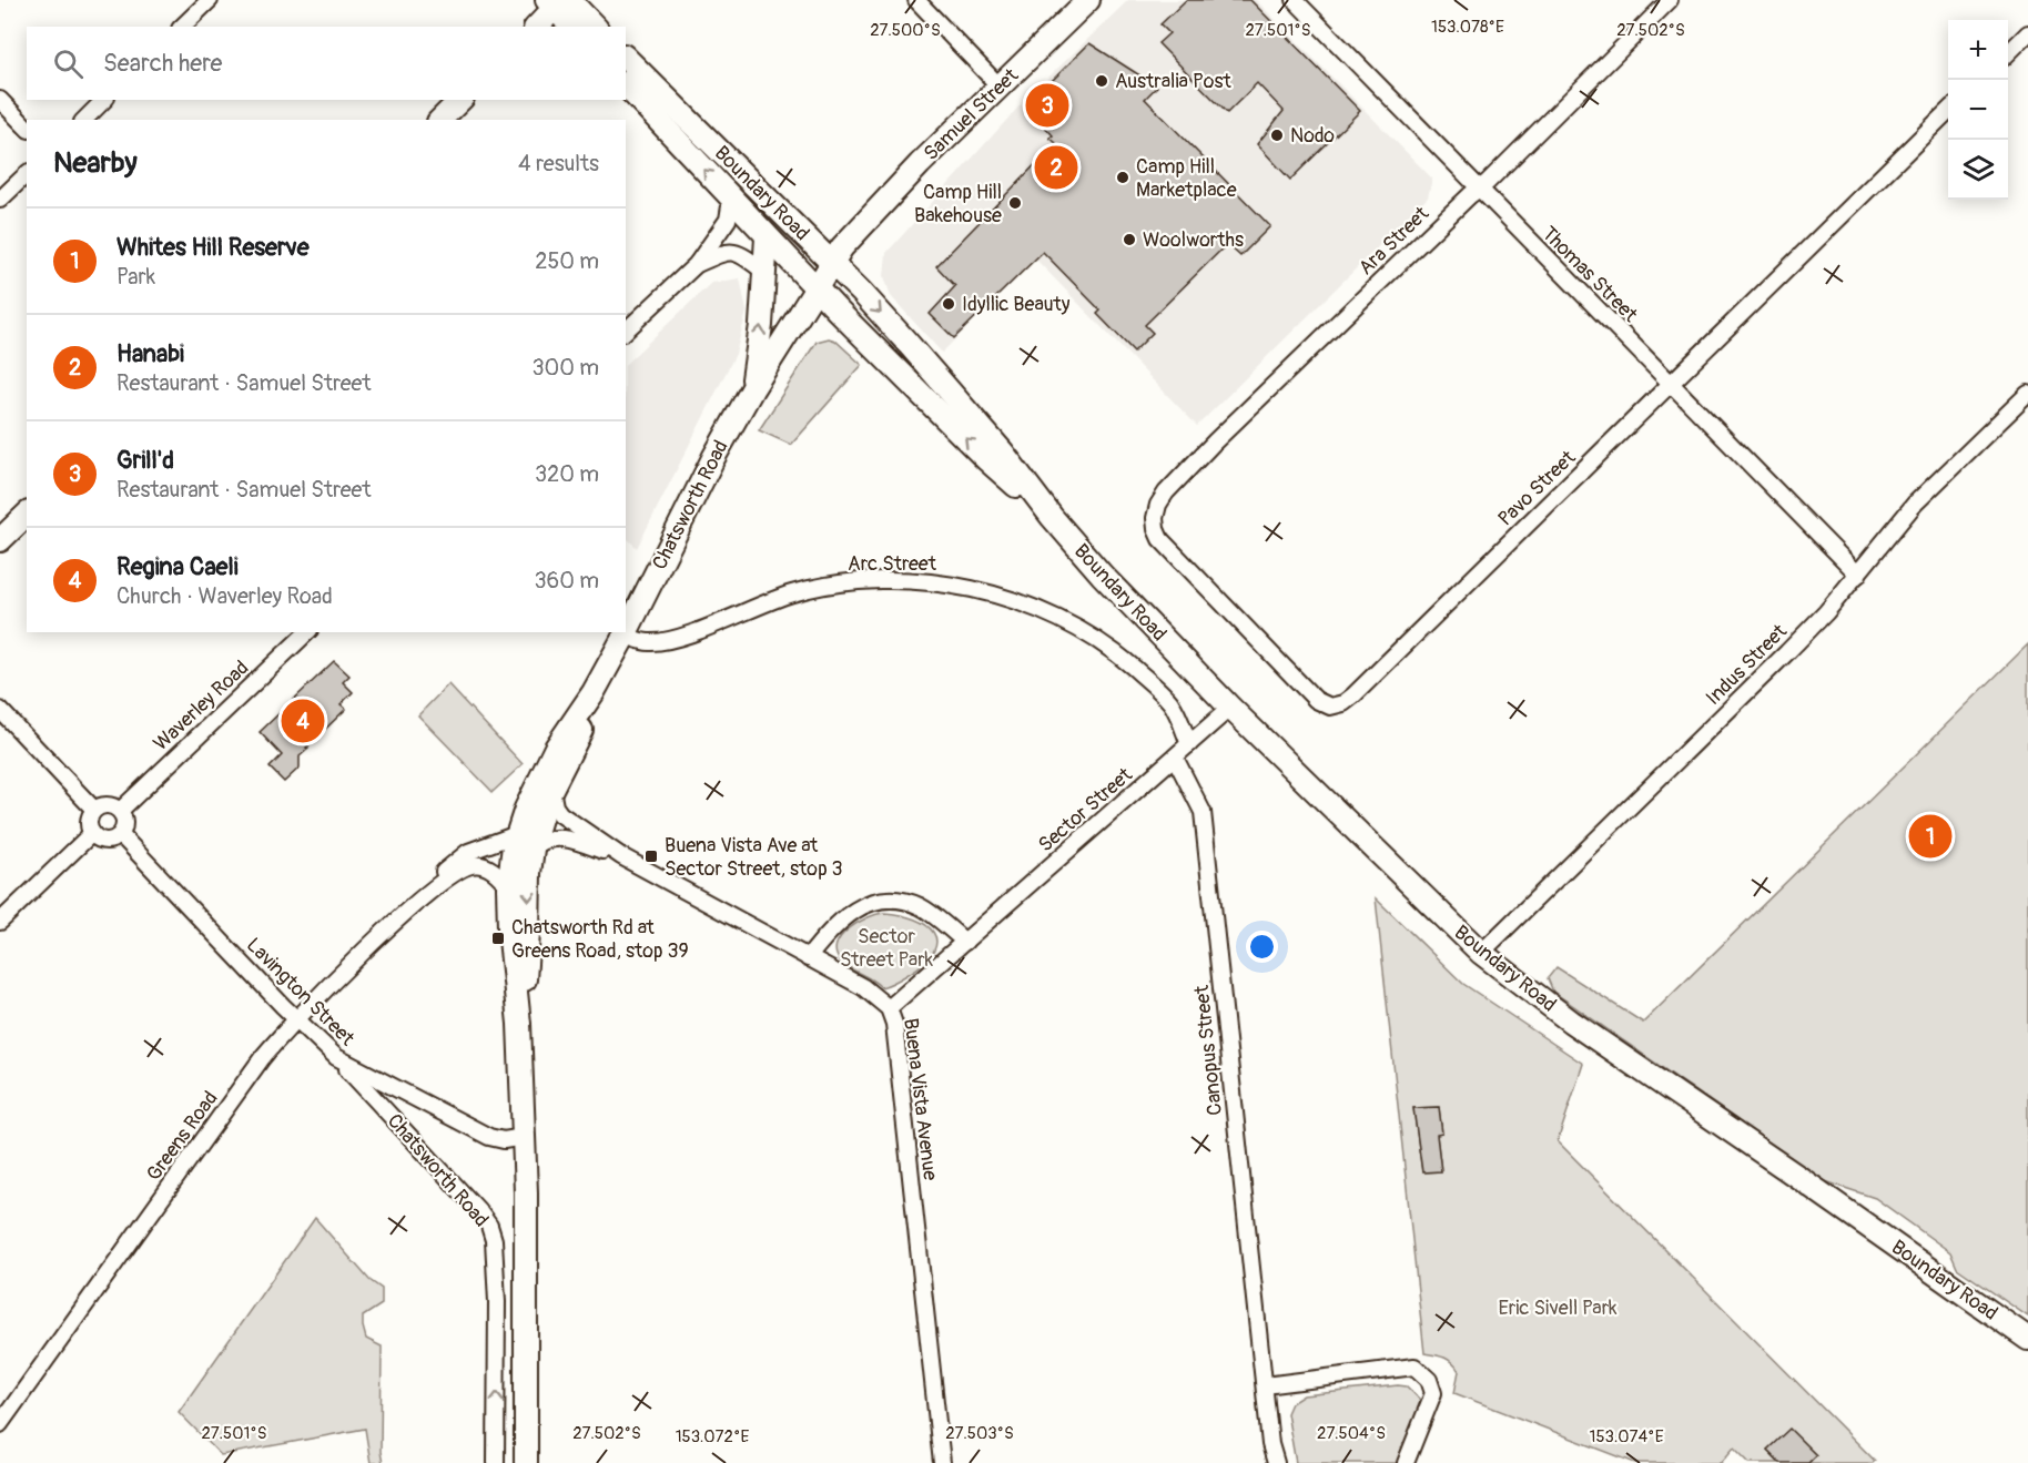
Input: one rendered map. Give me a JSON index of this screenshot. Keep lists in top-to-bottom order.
{
  "streets": {
    "main road": ["Samuel Street", "Boundary Road", "Chatsworth Road"],
    "street": [
      "Ara Street",
      "Thomas Street",
      "Pavo Street",
      "Arc Street",
      "Indus Street",
      "Waverley Road",
      "Sector Street",
      "Lavington Street",
      "Canopus Street",
      "Buena Vista Avenue",
      "Greens Road"
    ]
  },
  "crossings": [
    ["Samuel Street", "Boundary Road"],
    ["Samuel Street", "Chatsworth Road"],
    ["Boundary Road", "Chatsworth Road"],
    ["Boundary Road", "Indus Street"],
    ["Boundary Road", "Sector Street"],
    ["Ara Street", "Thomas Street"],
    ["Ara Street", "Pavo Street"],
    ["Thomas Street", "Pavo Street"],
    ["Thomas Street", "Indus Street"],
    ["Chatsworth Road", "Arc Street"],
    ["Chatsworth Road", "Lavington Street"],
    ["Chatsworth Road", "Buena Vista Avenue"],
    ["Chatsworth Road", "Greens Road"],
    ["Arc Street", "Sector Street"],
    ["Waverley Road", "Lavington Street"],
    ["Sector Street", "Canopus Street"],
    ["Sector Street", "Buena Vista Avenue"],
    ["Lavington Street", "Greens Road"],
    ["Buena Vista Avenue", "Greens Road"]
  ],
  "parks": ["Sector Street Park", "Eric Sivell Park"],
  "places": {
    "other": [
      "Australia Post",
      "Nodo",
      "Camp Hill Marketplace",
      "Camp Hill Bakehouse",
      "Woolworths",
      "Idyllic Beauty"
    ],
    "transit": ["Buena Vista Ave at Sector Street, stop 3", "Chatsworth Rd at Greens Road, stop 39"]
  },
  "page": {
    "map_buttons": ["+", "−"],
    "search": "Search here",
    "pins": [
      "3",
      "2",
      "4",
      "1"
    ],
    "heading": ["Nearby", "4 results"],
    "list": [
      {
        "mark": "1",
        "name": "Whites Hill Reserve",
        "note": "Park",
        "value": "250 m"
      },
      {
        "mark": "2",
        "name": "Hanabi",
        "note": "Restaurant · Samuel Street",
        "value": "300 m"
      },
      {
        "mark": "3",
        "name": "Grill'd",
        "note": "Restaurant · Samuel Street",
        "value": "320 m"
      },
      {
        "mark": "4",
        "name": "Regina Caeli",
        "note": "Church · Waverley Road",
        "value": "360 m"
      }
    ]
  },
  "coordinates": [
    "153.078°E",
    "27.500°S",
    "27.501°S",
    "27.502°S",
    "27.503°S",
    "27.504°S",
    "153.072°E",
    "153.074°E"
  ]
}
